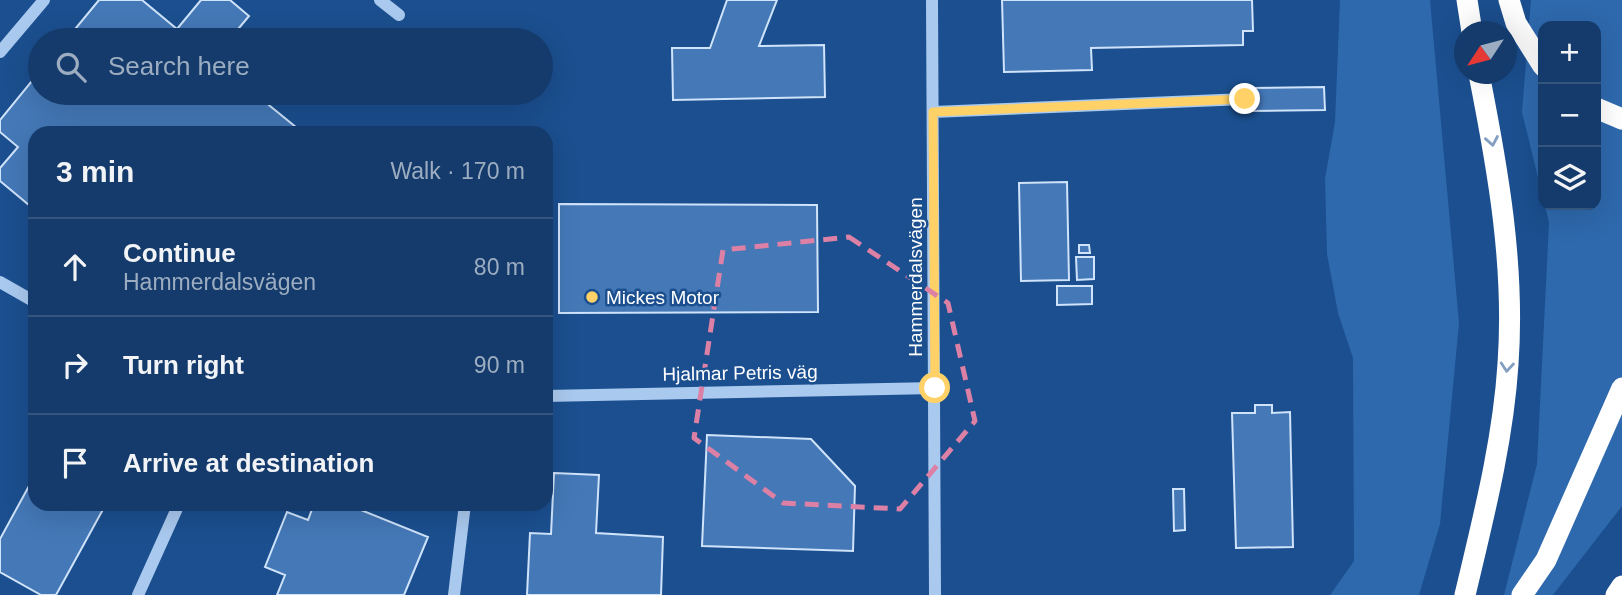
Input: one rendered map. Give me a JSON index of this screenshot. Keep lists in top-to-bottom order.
{
  "streets": {
    "street": ["Hammerdalsvägen", "Hjalmar Petris väg"]
  },
  "crossings": [
    ["Hammerdalsvägen", "Hjalmar Petris väg"]
  ],
  "places": ["Mickes Motor"],
  "north": "bottom left",
  "page": {
    "map_buttons": ["+", "−"],
    "search": "Search here",
    "heading": ["3 min", "Walk · 170 m"],
    "list": [
      ["Continue", "Hammerdalsvägen", "80 m"],
      ["Turn right", "90 m"],
      "Arrive at destination"
    ]
  }
}
